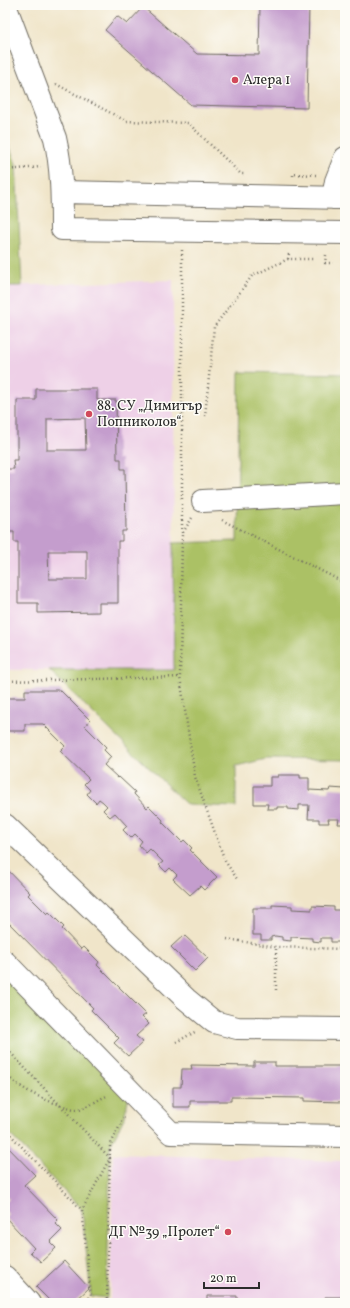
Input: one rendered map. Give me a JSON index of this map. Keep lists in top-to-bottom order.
{
  "places": ["Алера 1", "88. СУ „Димитър Попниколов“", "ДГ №39 „Пролет“"],
  "scale_bar": "20 m"
}
